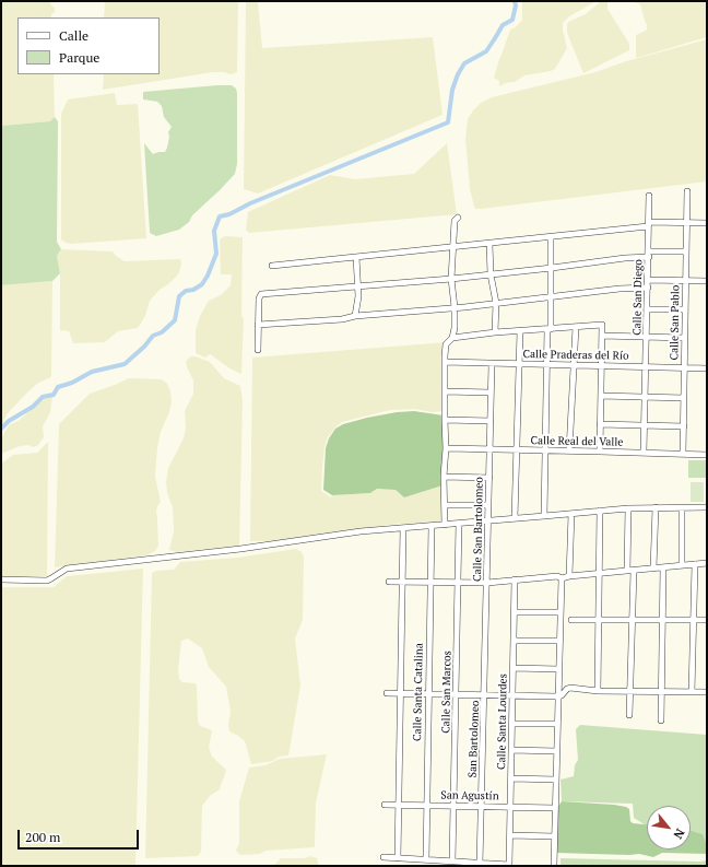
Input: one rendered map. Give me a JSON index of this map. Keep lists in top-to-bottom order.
{
  "streets": {
    "street": [
      "Calle San Diego",
      "Calle San Pablo",
      "Calle Praderas del Río",
      "Calle Real del Valle",
      "Calle San Bartolomeo",
      "Calle Santa Catalina",
      "Calle San Marcos",
      "Calle Santa Lourdes",
      "San Bartolomeo",
      "San Agustín"
    ]
  },
  "crossings": [
    ["Calle San Diego", "Calle Praderas del Río"],
    ["Calle San Diego", "Calle Real del Valle"],
    ["Calle San Pablo", "Calle Praderas del Río"],
    ["Calle San Pablo", "Calle Real del Valle"],
    ["Calle Praderas del Río", "Calle San Bartolomeo"],
    ["Calle Real del Valle", "Calle San Bartolomeo"],
    ["Calle San Bartolomeo", "San Bartolomeo"],
    ["Calle Santa Catalina", "San Agustín"],
    ["Calle San Marcos", "San Agustín"],
    ["Calle Santa Lourdes", "San Agustín"],
    ["San Bartolomeo", "San Agustín"]
  ],
  "legend": ["Calle", "Parque"],
  "scale_bar": "200 m",
  "north": "bottom right"
}
